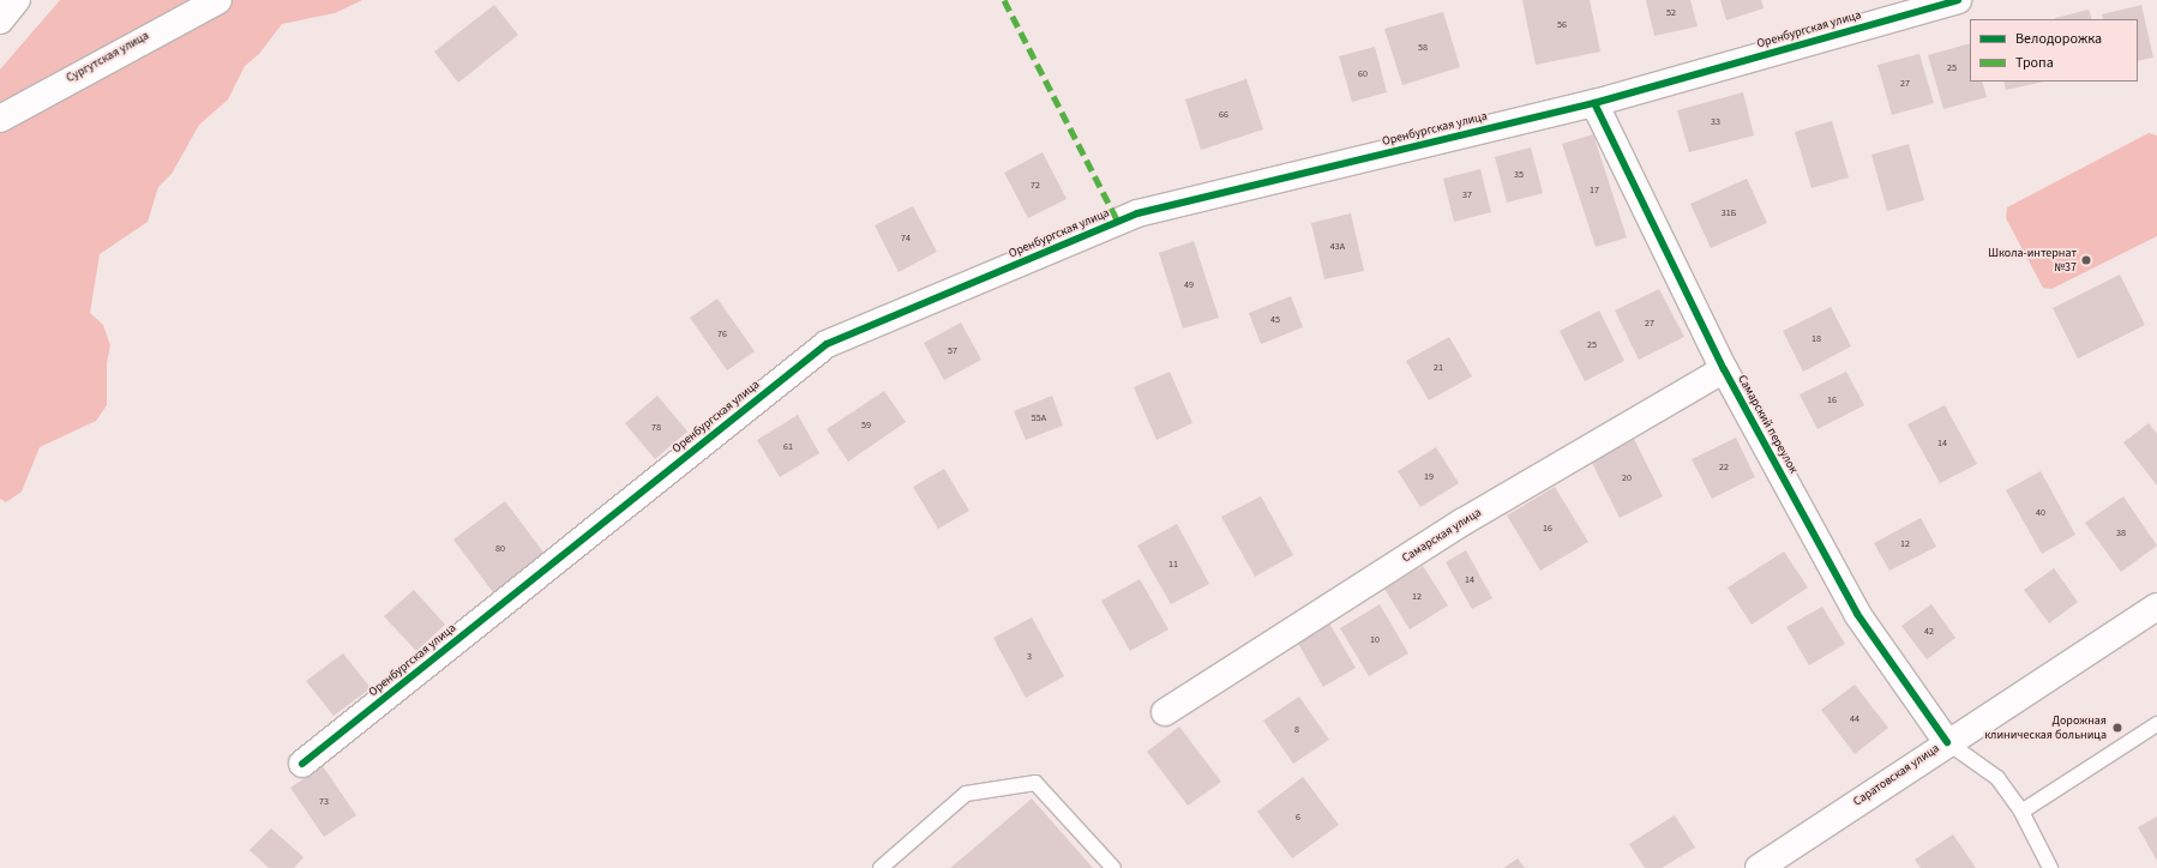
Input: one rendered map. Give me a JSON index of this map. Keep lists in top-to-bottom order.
{
  "streets": {
    "street": [
      "Оренбургская улица",
      "Сургутская улица",
      "Самарский переулок",
      "Самарская улица",
      "Саратовская улица"
    ]
  },
  "crossings": [
    ["Оренбургская улица", "Самарский переулок"],
    ["Самарский переулок", "Самарская улица"],
    ["Самарский переулок", "Саратовская улица"]
  ],
  "places": ["Школа-интернат №37", "Дорожная клиническая больница"],
  "house_numbers": [
    "52",
    "56",
    "58",
    "25",
    "60",
    "27",
    "66",
    "33",
    "35",
    "72",
    "17",
    "37",
    "31Б",
    "74",
    "43А",
    "49",
    "45",
    "27",
    "76",
    "18",
    "25",
    "57",
    "21",
    "16",
    "55А",
    "59",
    "78",
    "14",
    "61",
    "22",
    "19",
    "20",
    "40",
    "16",
    "38",
    "12",
    "80",
    "11",
    "14",
    "12",
    "42",
    "10",
    "3",
    "44",
    "8",
    "73",
    "6"
  ],
  "legend": ["Велодорожка", "Тропа"]
}
